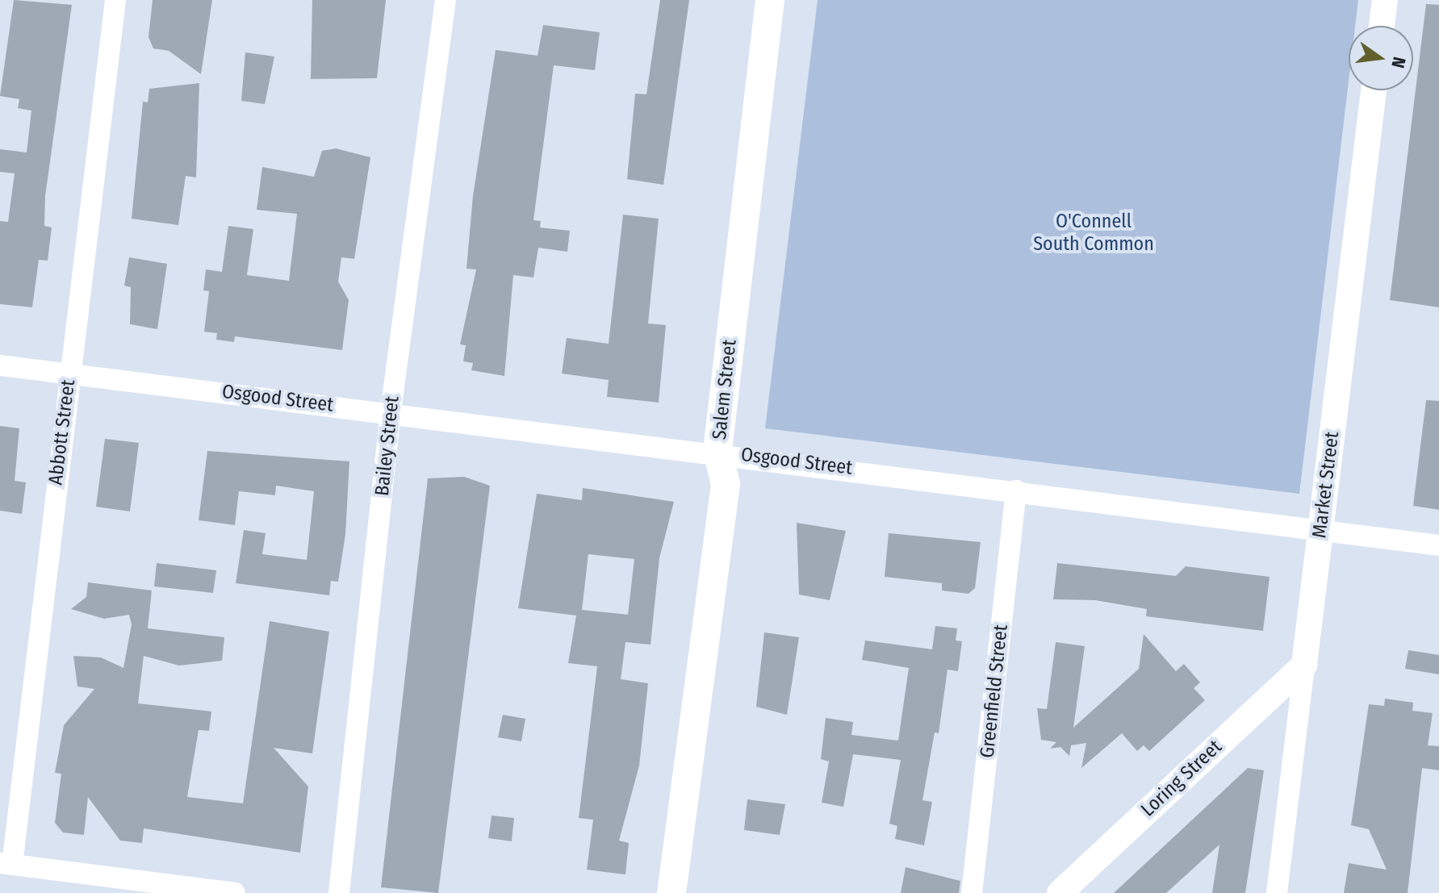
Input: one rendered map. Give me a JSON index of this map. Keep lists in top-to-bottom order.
{
  "streets": {
    "main road": ["Salem Street"],
    "street": [
      "Osgood Street",
      "Abbott Street",
      "Bailey Street",
      "Market Street",
      "Greenfield Street",
      "Loring Street"
    ]
  },
  "crossings": [
    ["Salem Street", "Osgood Street"],
    ["Osgood Street", "Abbott Street"],
    ["Osgood Street", "Bailey Street"],
    ["Osgood Street", "Market Street"],
    ["Osgood Street", "Greenfield Street"],
    ["Market Street", "Loring Street"]
  ],
  "parks": ["O'Connell South Common"],
  "north": "right"
}
